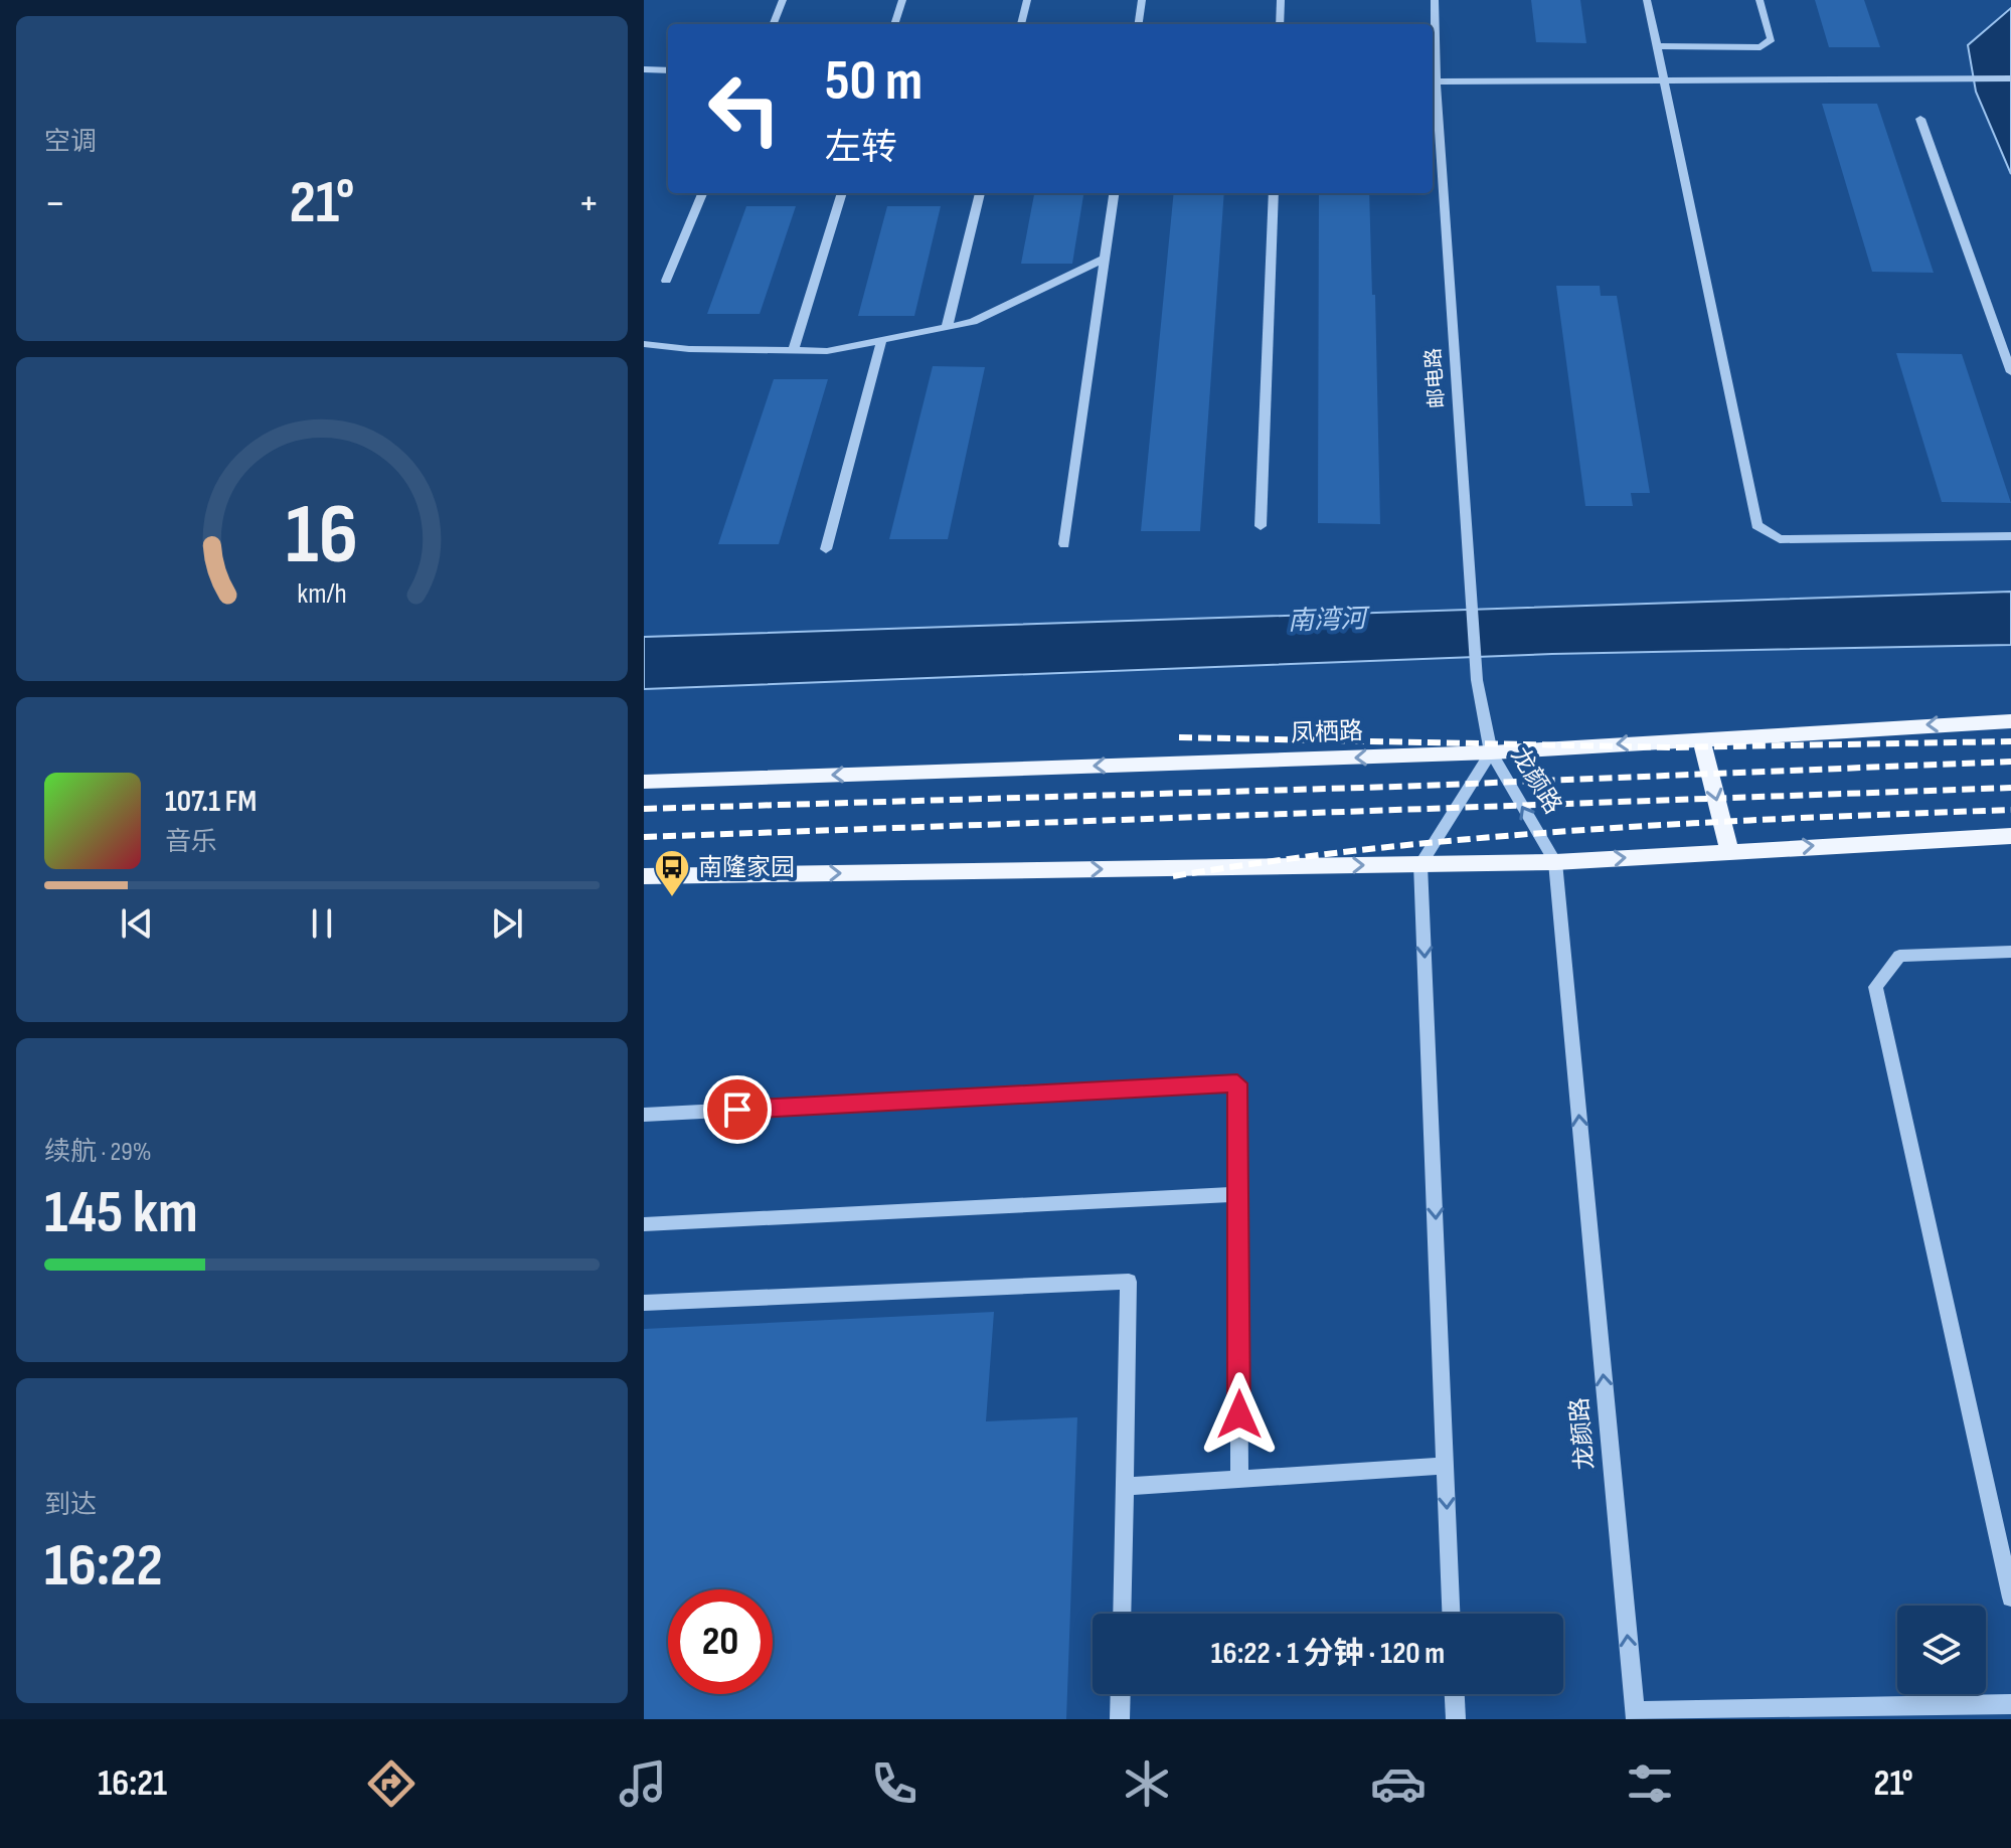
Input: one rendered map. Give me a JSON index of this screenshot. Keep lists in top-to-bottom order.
{
  "streets": {
    "main road": ["凤栖路"],
    "street": ["邮电路", "龙颜路"]
  },
  "crossings": [
    ["邮电路", "凤栖路"],
    ["邮电路", "龙颜路"],
    ["凤栖路", "龙颜路"]
  ],
  "one_way": ["龙颜路"],
  "water": ["南湾河"],
  "places": {
    "bus stop": ["南隆家园"]
  },
  "page": {
    "tile": [
      "空调",
      ["续航 · 29%", "145 km"],
      ["到达", "16:22"]
    ],
    "turn": ["50 m", "左转"],
    "heat": ["−", "21°", "+"],
    "song": ["107.1 FM", "音乐"],
    "limit": "20",
    "trip": "16:22 · 1 分钟 · 120 m",
    "tabs": ["16:21", "21°"],
    "gauge": ["16", "km/h"]
  }
}
